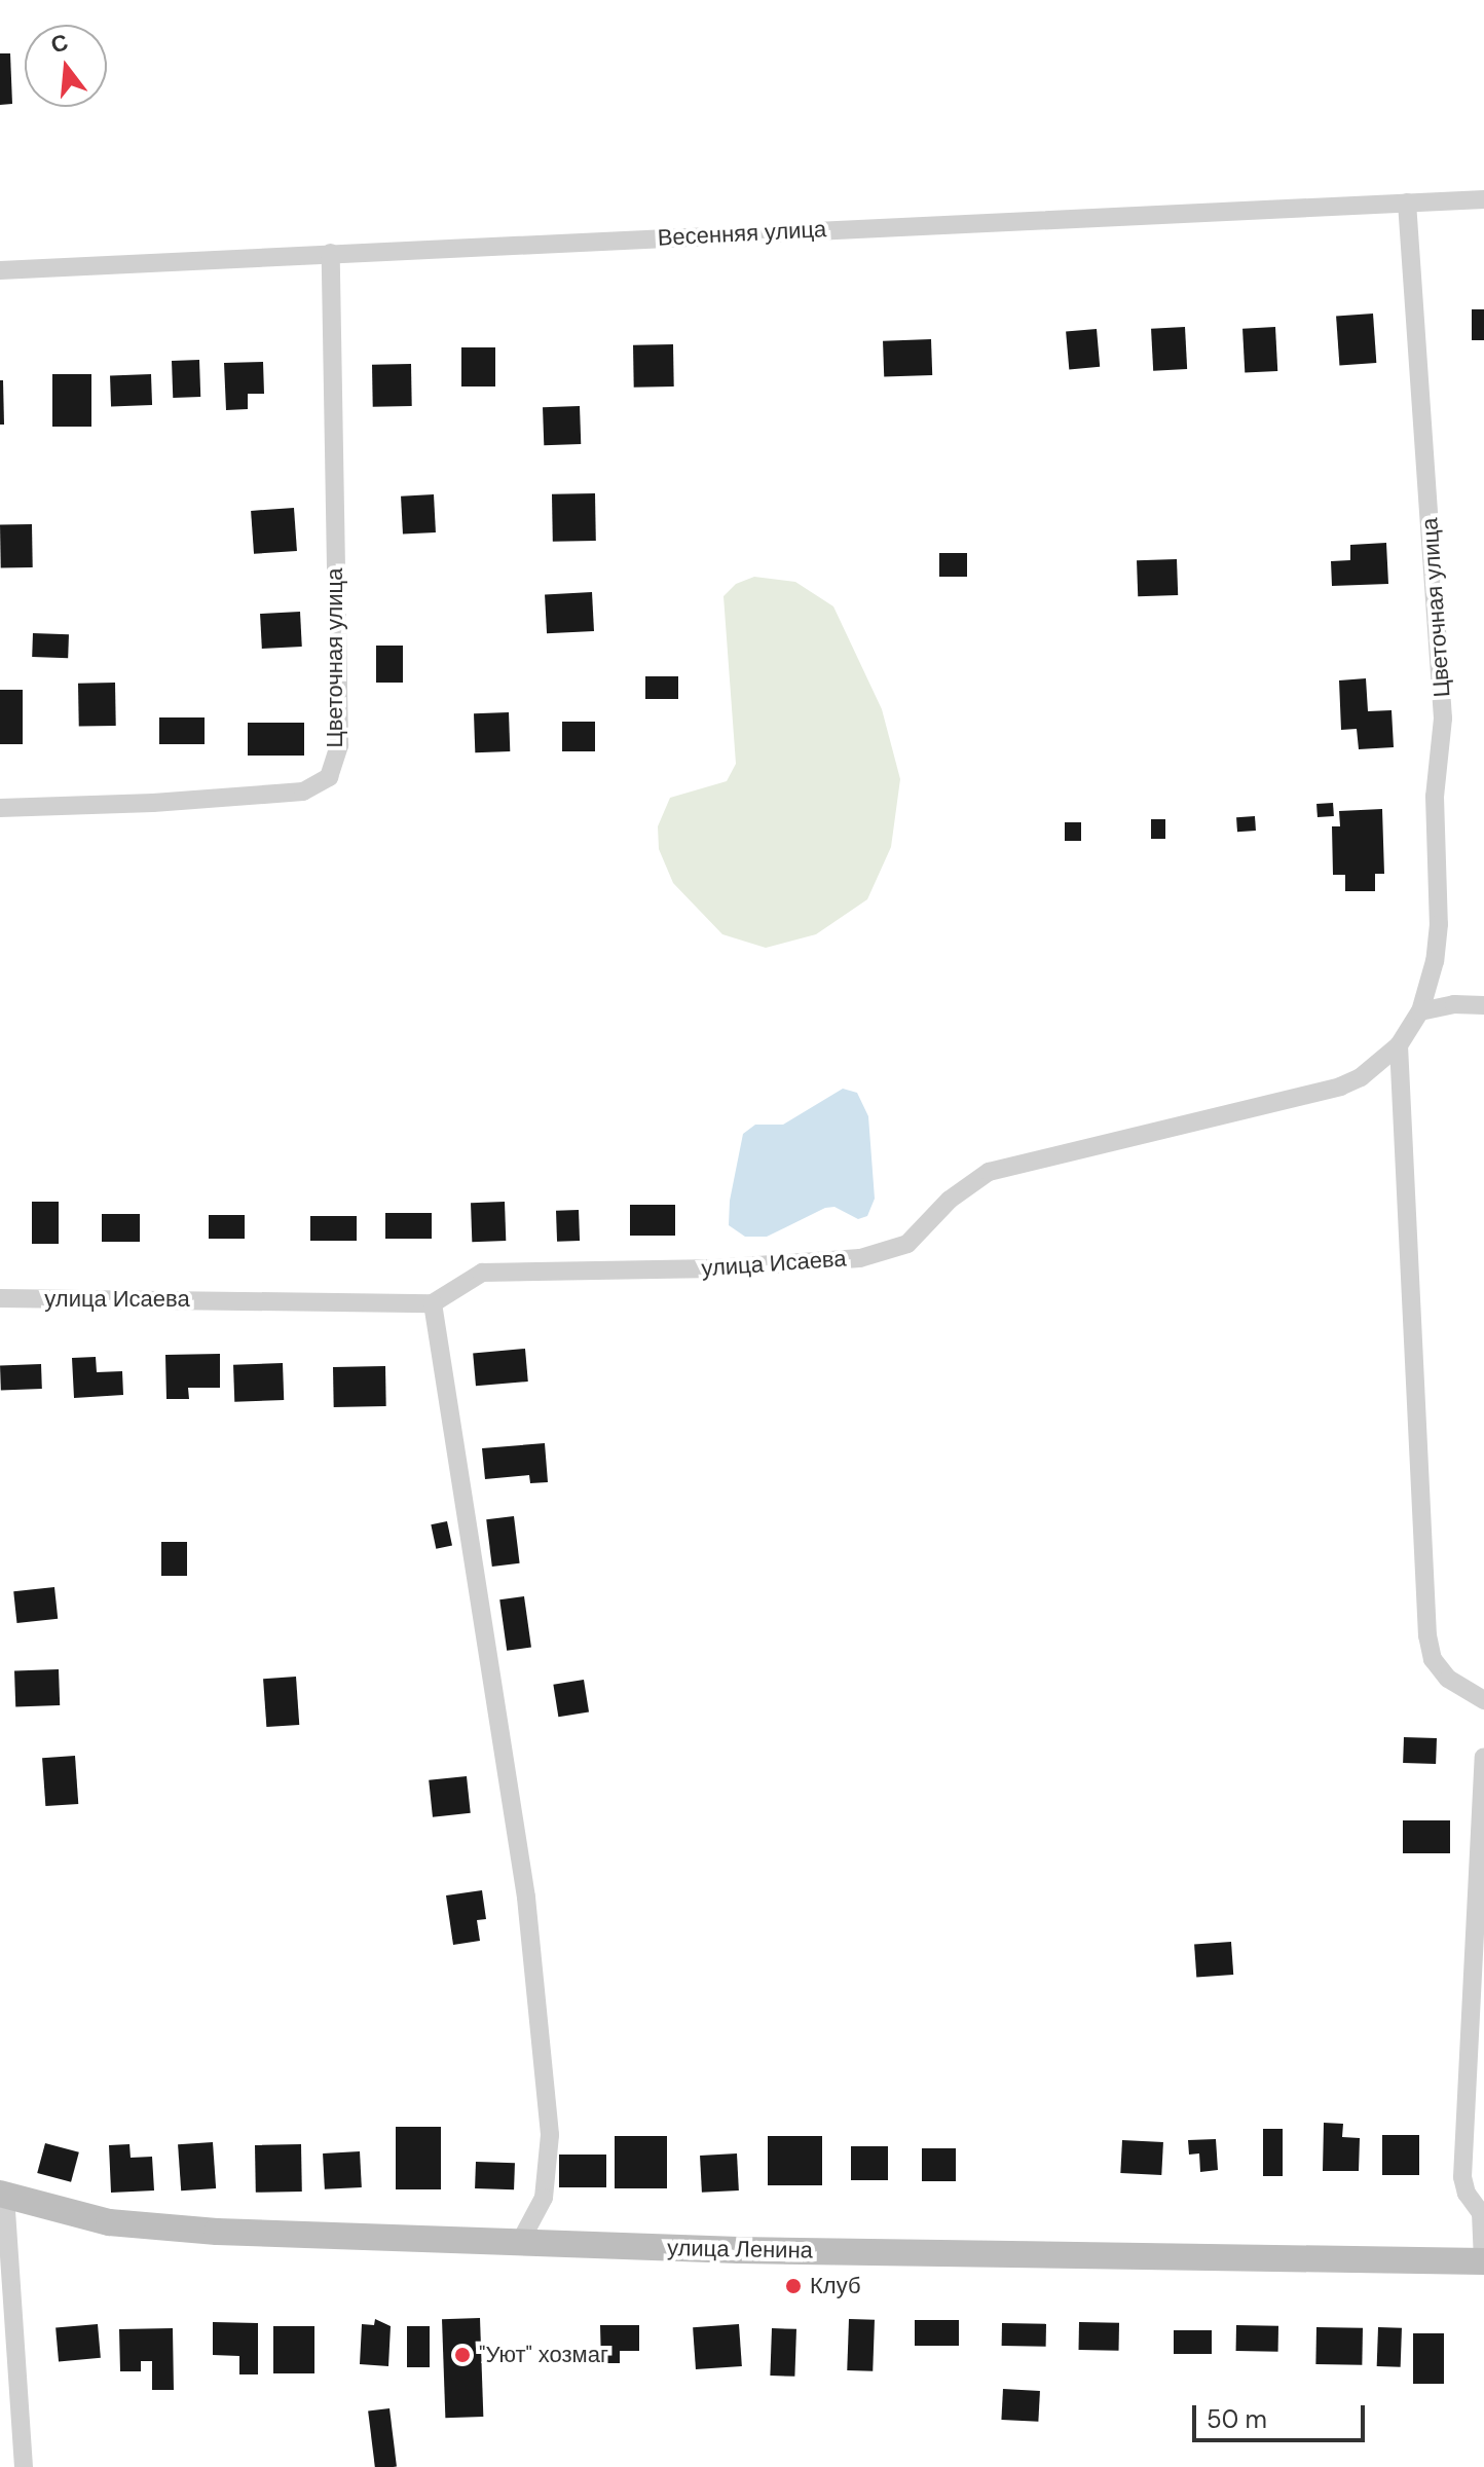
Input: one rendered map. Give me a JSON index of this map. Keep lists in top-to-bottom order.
{
  "streets": {
    "main road": ["улица Ленина"],
    "street": ["Весенняя улица", "Цветочная улица", "улица Исаева"]
  },
  "crossings": [
    ["Весенняя улица", "Цветочная улица"],
    ["Цветочная улица", "улица Исаева"]
  ],
  "places": ["Клуб", "\"Уют\" хозмаг"],
  "scale_bar": "50 m",
  "north": "top"
}
